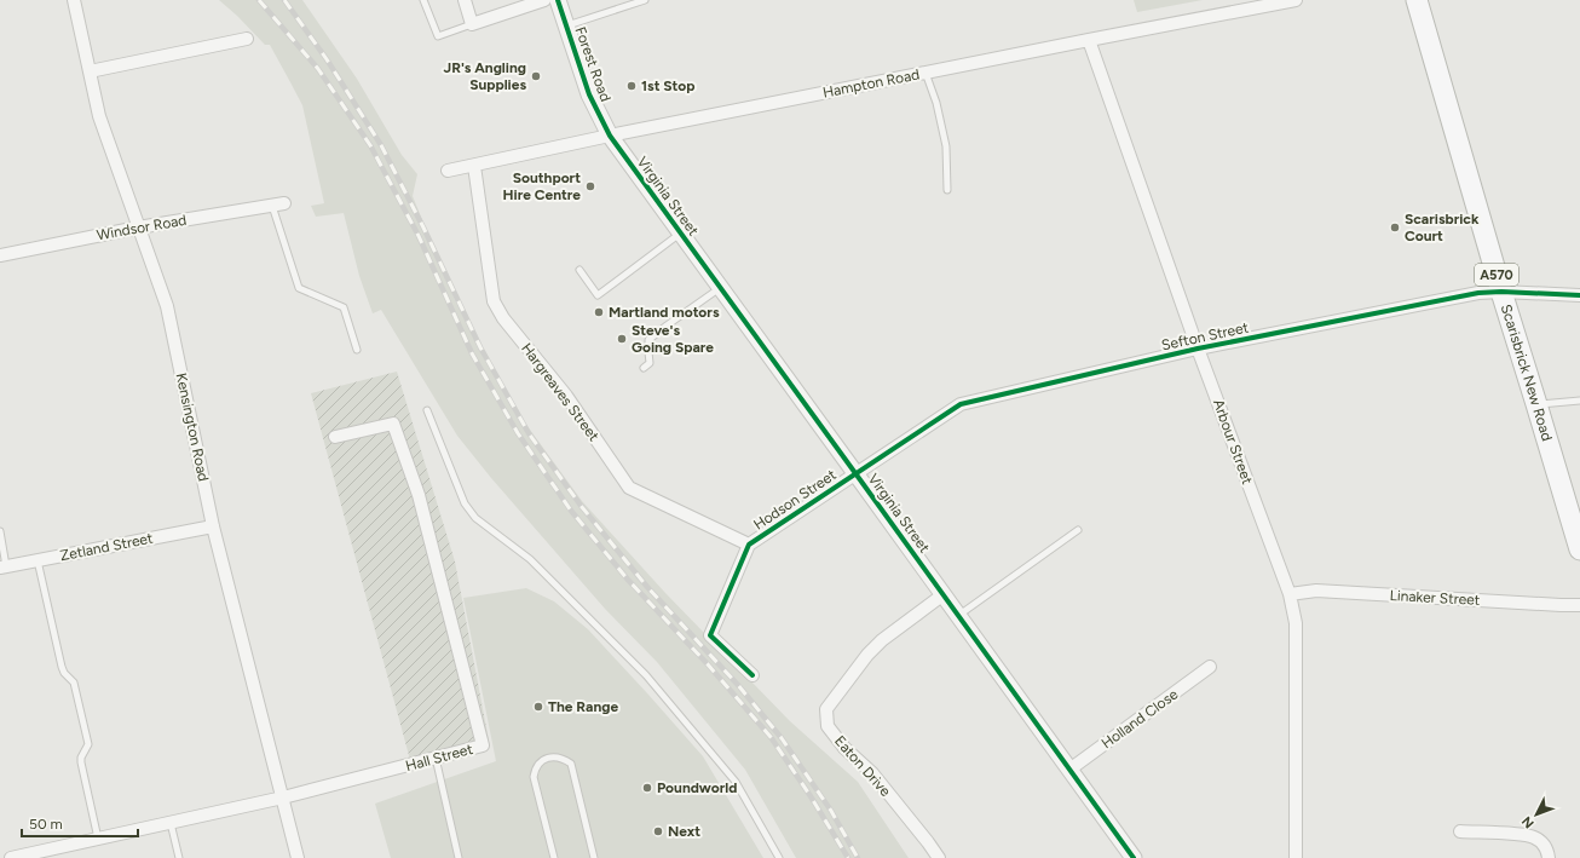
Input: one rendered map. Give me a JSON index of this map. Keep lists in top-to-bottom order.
{
  "streets": {
    "highway": ["A570", "Scarisbrick New Road"],
    "street": [
      "Forest Road",
      "Hampton Road",
      "Virginia Street",
      "Windsor Road",
      "Sefton Street",
      "Hargreaves Street",
      "Kensington Road",
      "Arbour Street",
      "Hodson Street",
      "Zetland Street",
      "Linaker Street",
      "Holland Close",
      "Hall Street",
      "Eaton Drive"
    ]
  },
  "crossings": [
    ["Forest Road", "Hampton Road"],
    ["Forest Road", "Virginia Street"],
    ["Hampton Road", "Virginia Street"],
    ["Hampton Road", "Hargreaves Street"],
    ["Hampton Road", "Arbour Street"],
    ["Virginia Street", "Sefton Street"],
    ["Virginia Street", "Hodson Street"],
    ["Virginia Street", "Holland Close"],
    ["Virginia Street", "Eaton Drive"],
    ["Windsor Road", "Kensington Road"],
    ["Sefton Street", "Scarisbrick New Road"],
    ["Sefton Street", "Arbour Street"],
    ["Sefton Street", "Hodson Street"],
    ["Hargreaves Street", "Hodson Street"],
    ["Kensington Road", "Zetland Street"],
    ["Kensington Road", "Hall Street"],
    ["Arbour Street", "Linaker Street"]
  ],
  "places": [
    "JR's Angling Supplies",
    "1st Stop",
    "Southport Hire Centre",
    "Scarisbrick Court",
    "Martland motors",
    "Steve's Going Spare",
    "The Range",
    "Poundworld",
    "Next"
  ],
  "scale_bar": "50 m",
  "north": "bottom left"
}
